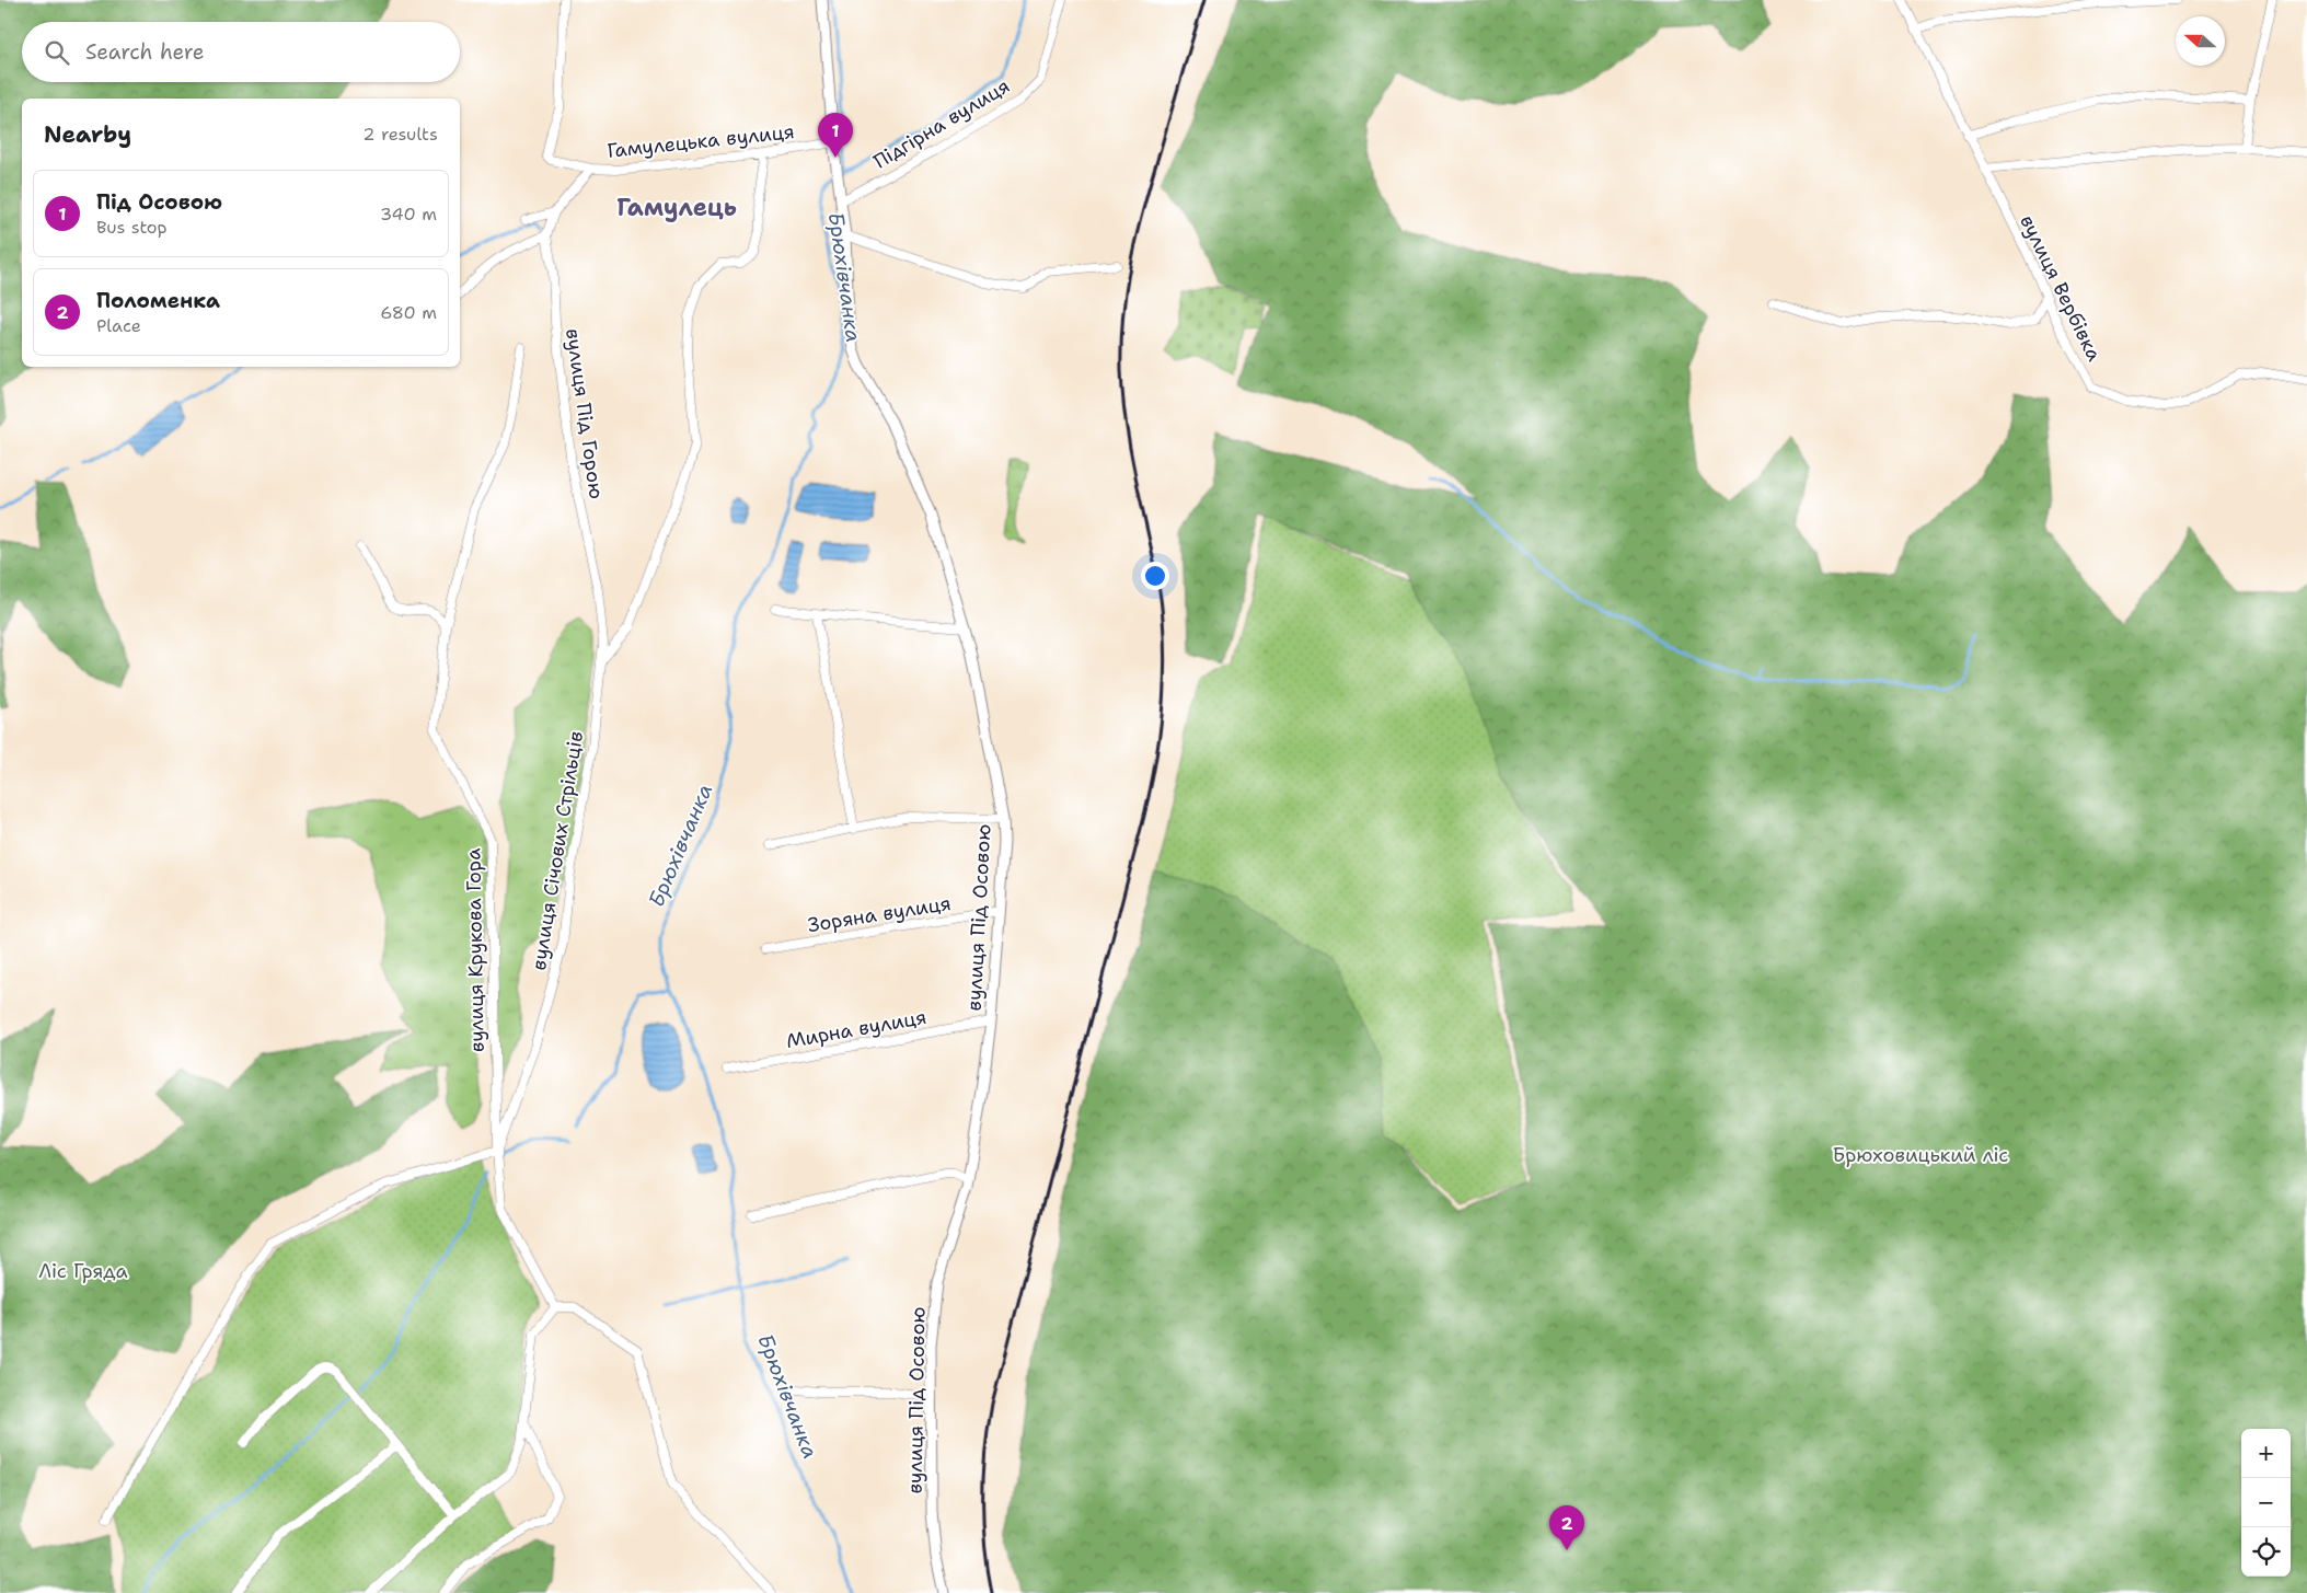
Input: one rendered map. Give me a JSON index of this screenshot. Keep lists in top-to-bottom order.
{
  "streets": {
    "street": [
      "Підгірна вулиця",
      "Гамулецька вулиця",
      "вулиця Вербівка",
      "вулиця Під Горою",
      "вулиця Січових Стрільців",
      "Зоряна вулиця",
      "вулиця Під Осовою",
      "вулиця Крукова Гора",
      "Мирна вулиця"
    ]
  },
  "crossings": [
    ["Підгірна вулиця", "вулиця Під Осовою"],
    ["Гамулецька вулиця", "вулиця Під Осовою"],
    ["вулиця Під Горою", "вулиця Січових Стрільців"],
    ["вулиця Січових Стрільців", "вулиця Крукова Гора"],
    ["Зоряна вулиця", "вулиця Під Осовою"],
    ["вулиця Під Осовою", "Мирна вулиця"]
  ],
  "districts": ["Гамулець"],
  "water": ["Брюхівчанка"],
  "parks": ["Брюховицький ліс", "Ліс Гряда"],
  "north": "left",
  "page": {
    "search": "Search here",
    "heading": ["Nearby", "2 results"],
    "pins": ["1", "2"],
    "list": [
      {
        "mark": "1",
        "name": "Під Осовою",
        "note": "Bus stop",
        "value": "340 m"
      },
      {
        "mark": "2",
        "name": "Поломенка",
        "note": "Place",
        "value": "680 m"
      }
    ],
    "map_buttons": ["+", "−"]
  }
}
